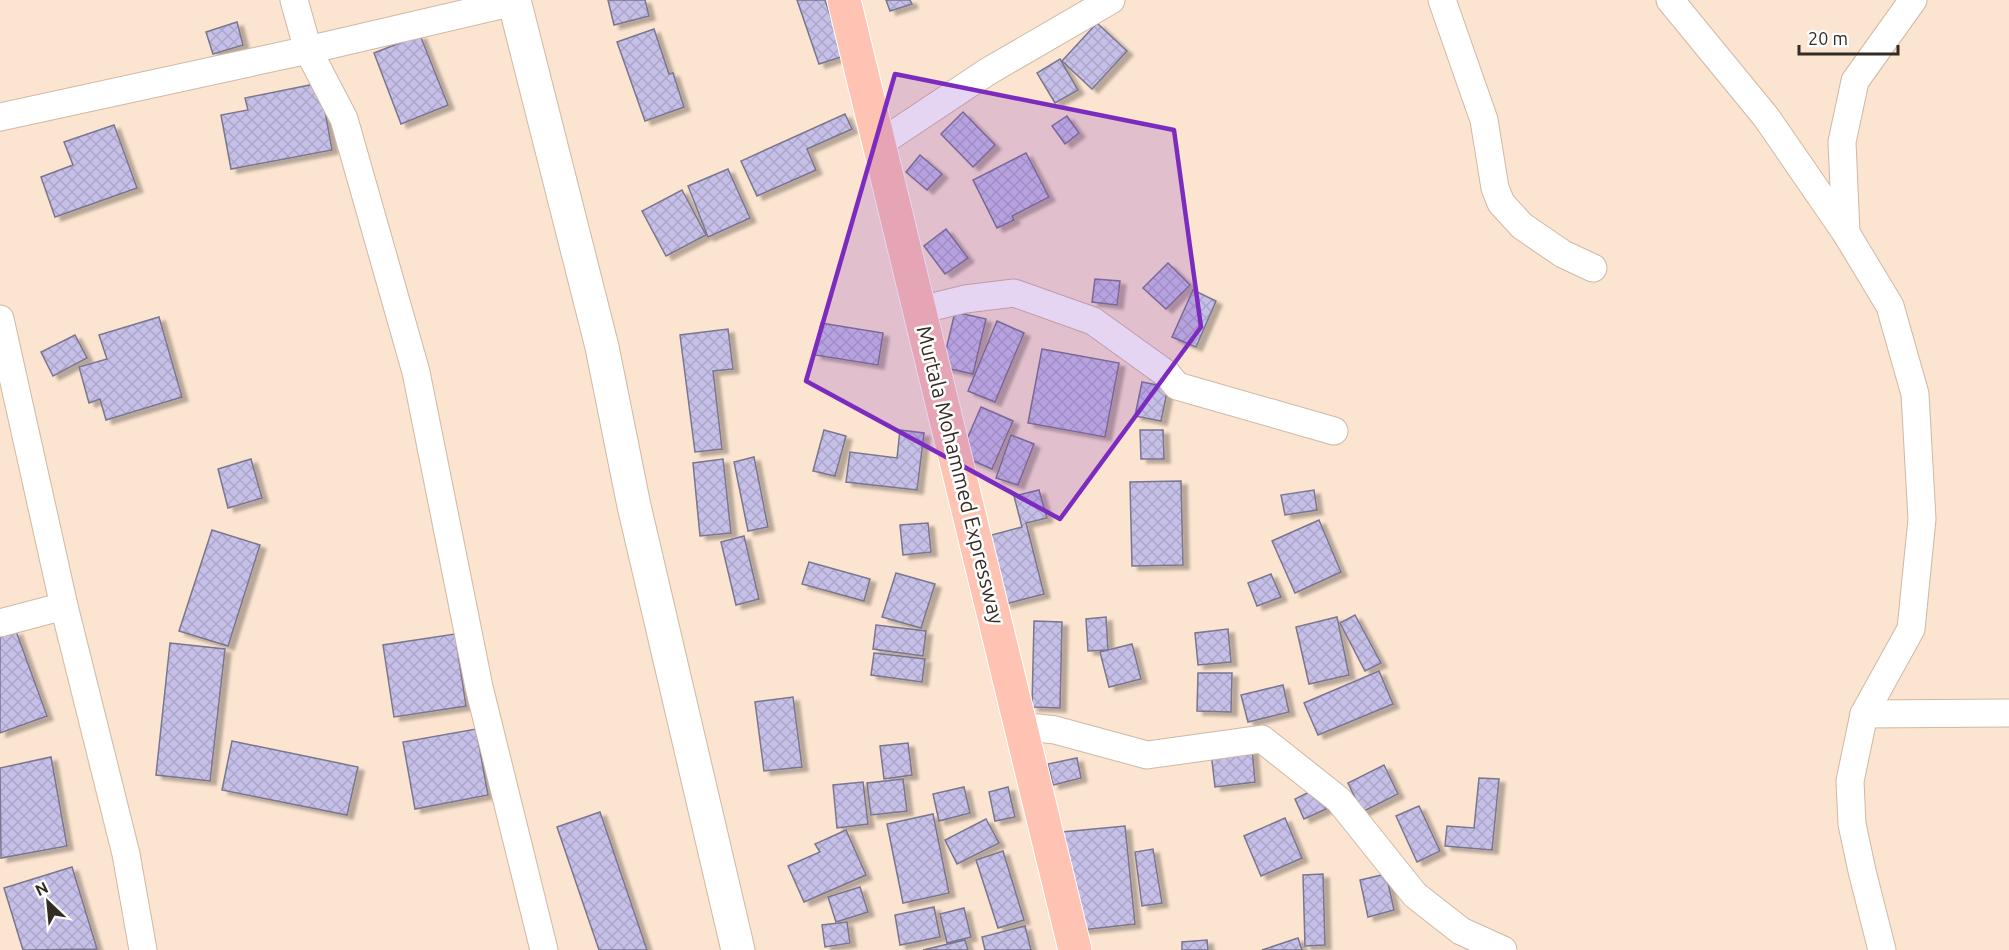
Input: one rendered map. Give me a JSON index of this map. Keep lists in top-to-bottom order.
{
  "streets": {
    "main road": ["Murtala Mohammed Expressway"]
  },
  "scale_bar": "20 m",
  "north": "top left"
}
